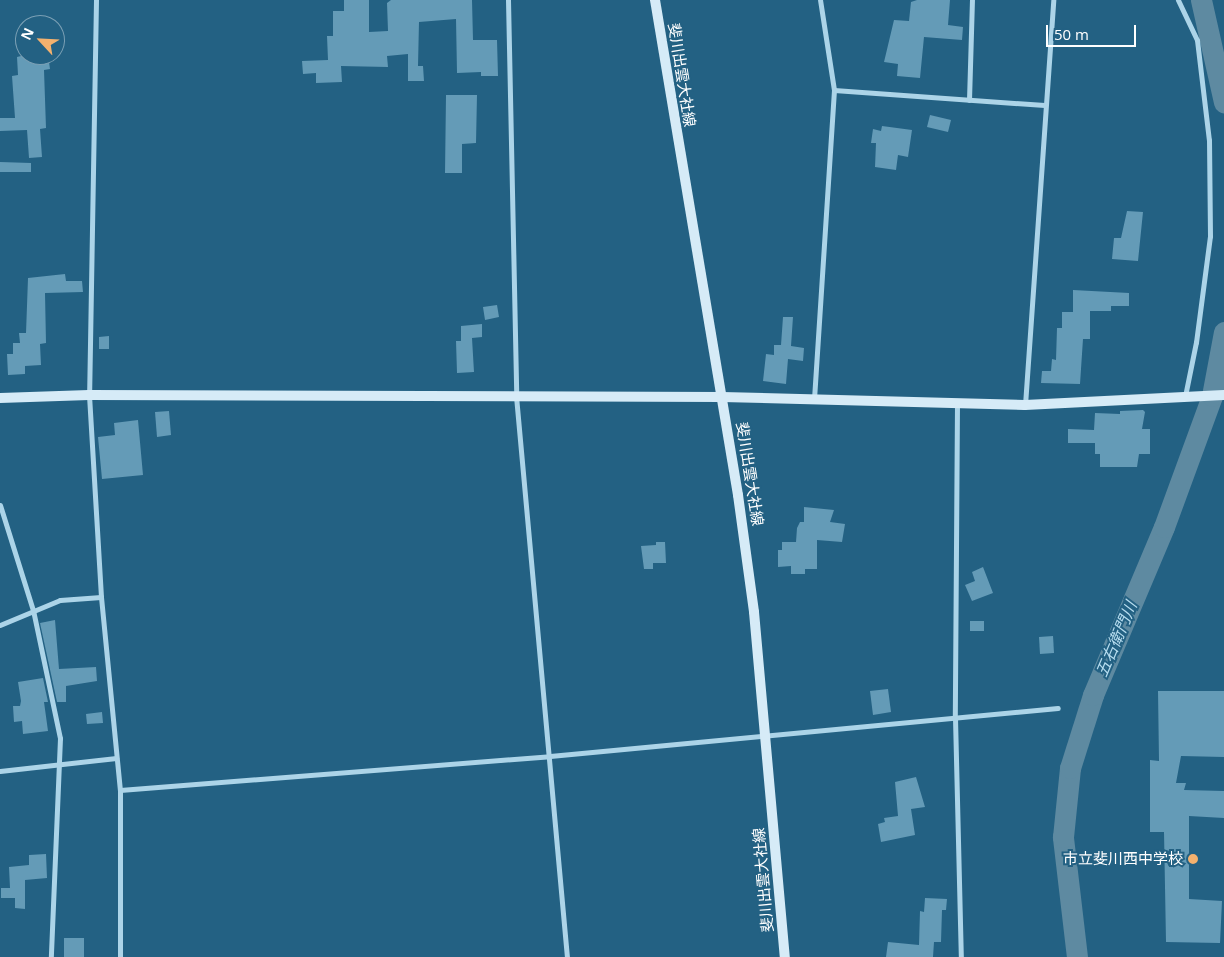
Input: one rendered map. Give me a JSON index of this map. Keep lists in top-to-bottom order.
{
  "streets": {
    "street": ["斐川出雲大社線"]
  },
  "water": ["五右衛門川"],
  "places": ["市立斐川西中学校"],
  "scale_bar": "50 m",
  "north": "top left"
}
